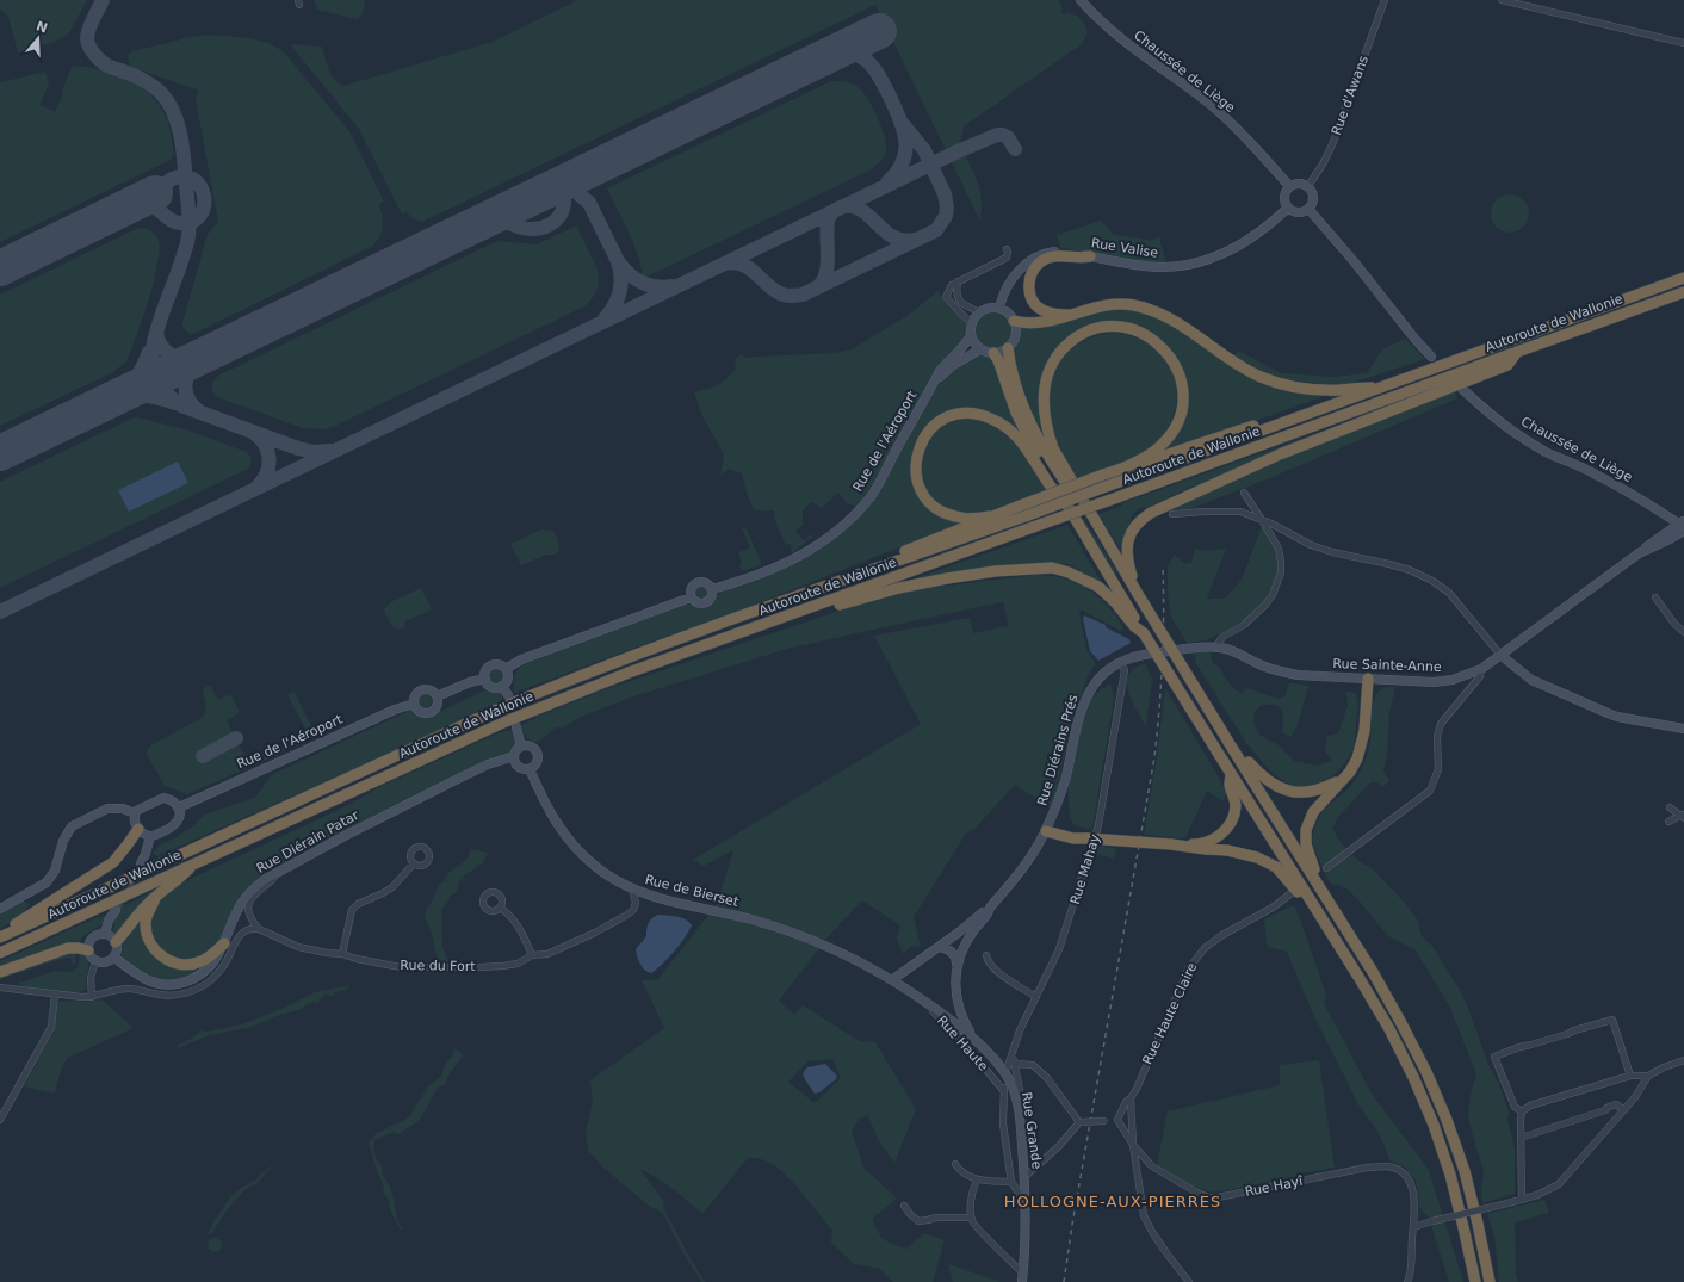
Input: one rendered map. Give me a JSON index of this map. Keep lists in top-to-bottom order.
{
  "streets": {
    "highway": ["Autoroute de Wallonie"],
    "main road": [
      "Chaussée de Liège",
      "Rue Valise",
      "Rue de l'Aéroport",
      "Rue Sainte-Anne",
      "Rue Diérains Prés",
      "Rue Diérain Patar",
      "Rue de Bierset",
      "Rue Grande"
    ],
    "street": [
      "Rue d'Awans",
      "Rue Mahay",
      "Rue du Fort",
      "Rue Haute Claire",
      "Rue Haute",
      "Rue Hayî"
    ]
  },
  "crossings": [
    ["Chaussée de Liège", "Rue d'Awans"],
    ["Chaussée de Liège", "Rue Valise"],
    ["Chaussée de Liège", "Rue Sainte-Anne"],
    ["Rue d'Awans", "Rue Valise"],
    ["Rue Valise", "Rue de l'Aéroport"],
    ["Rue Sainte-Anne", "Rue Diérains Prés"],
    ["Rue Diérains Prés", "Rue Mahay"],
    ["Rue Diérains Prés", "Rue de Bierset"],
    ["Rue Diérains Prés", "Rue Grande"],
    ["Rue Diérain Patar", "Rue de Bierset"],
    ["Rue de Bierset", "Rue du Fort"],
    ["Rue de Bierset", "Rue Grande"],
    ["Rue Haute Claire", "Rue Hayî"],
    ["Rue Haute", "Rue Grande"]
  ],
  "districts": ["HOLLOGNE-AUX-PIERRES"],
  "north": "top"
}
